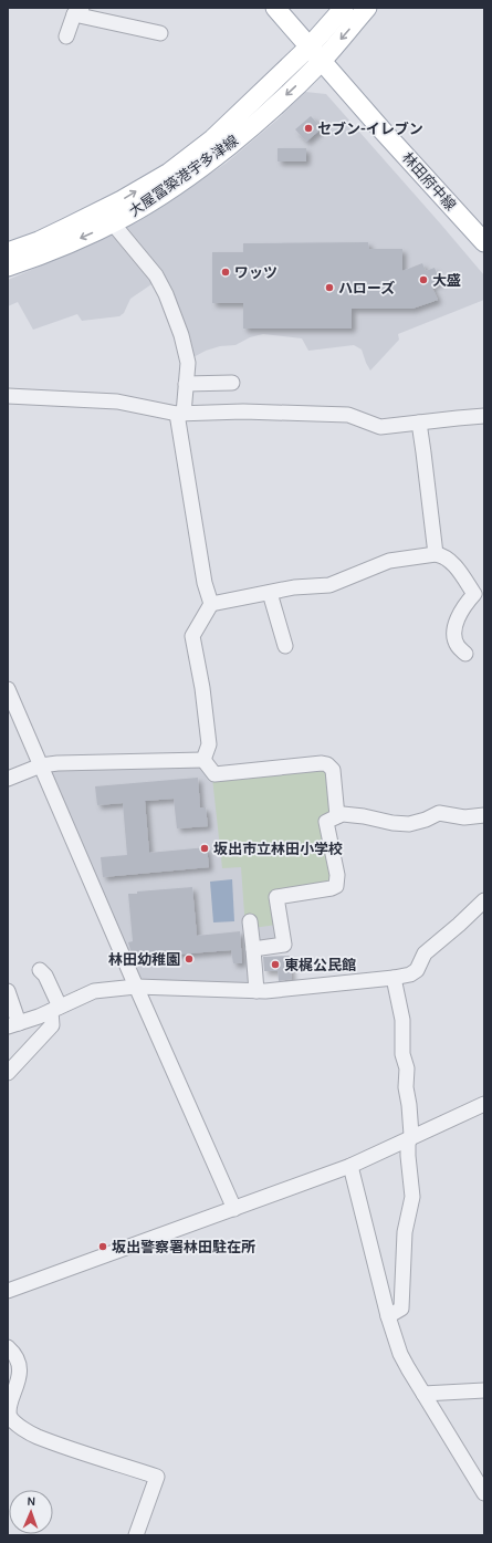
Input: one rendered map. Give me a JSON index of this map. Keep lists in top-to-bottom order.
{
  "streets": {
    "main road": ["大屋冨築港宇多津線", "林田府中線"]
  },
  "crossings": [
    ["大屋冨築港宇多津線", "林田府中線"]
  ],
  "places": [
    "セブン-イレブン",
    "ワッツ",
    "大盛",
    "ハローズ",
    "坂出市立林田小学校",
    "林田幼稚園",
    "東梶公民館",
    "坂出警察署林田駐在所"
  ],
  "north": "top"
}
